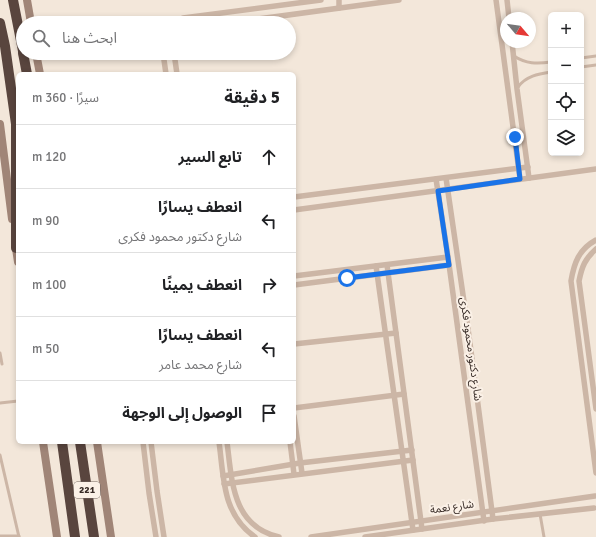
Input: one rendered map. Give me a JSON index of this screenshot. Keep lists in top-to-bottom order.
{
  "streets": {
    "highway": ["221"],
    "street": ["شارع دكتور محمود فكرى", "شارع نعمة"]
  },
  "crossings": [
    ["شارع دكتور محمود فكرى", "شارع نعمة"]
  ],
  "north": "bottom right",
  "page": {
    "map_buttons": ["+", "−"],
    "search": "ابحث هنا",
    "heading": ["5 دقيقة", "سيرًا · 360 m"],
    "list": [
      ["تابع السير", "120 m"],
      ["انعطف يسارًا", "شارع دكتور محمود فكرى", "90 m"],
      ["انعطف يمينًا", "100 m"],
      ["انعطف يسارًا", "شارع محمد عامر", "50 m"],
      "الوصول إلى الوجهة"
    ]
  }
}
